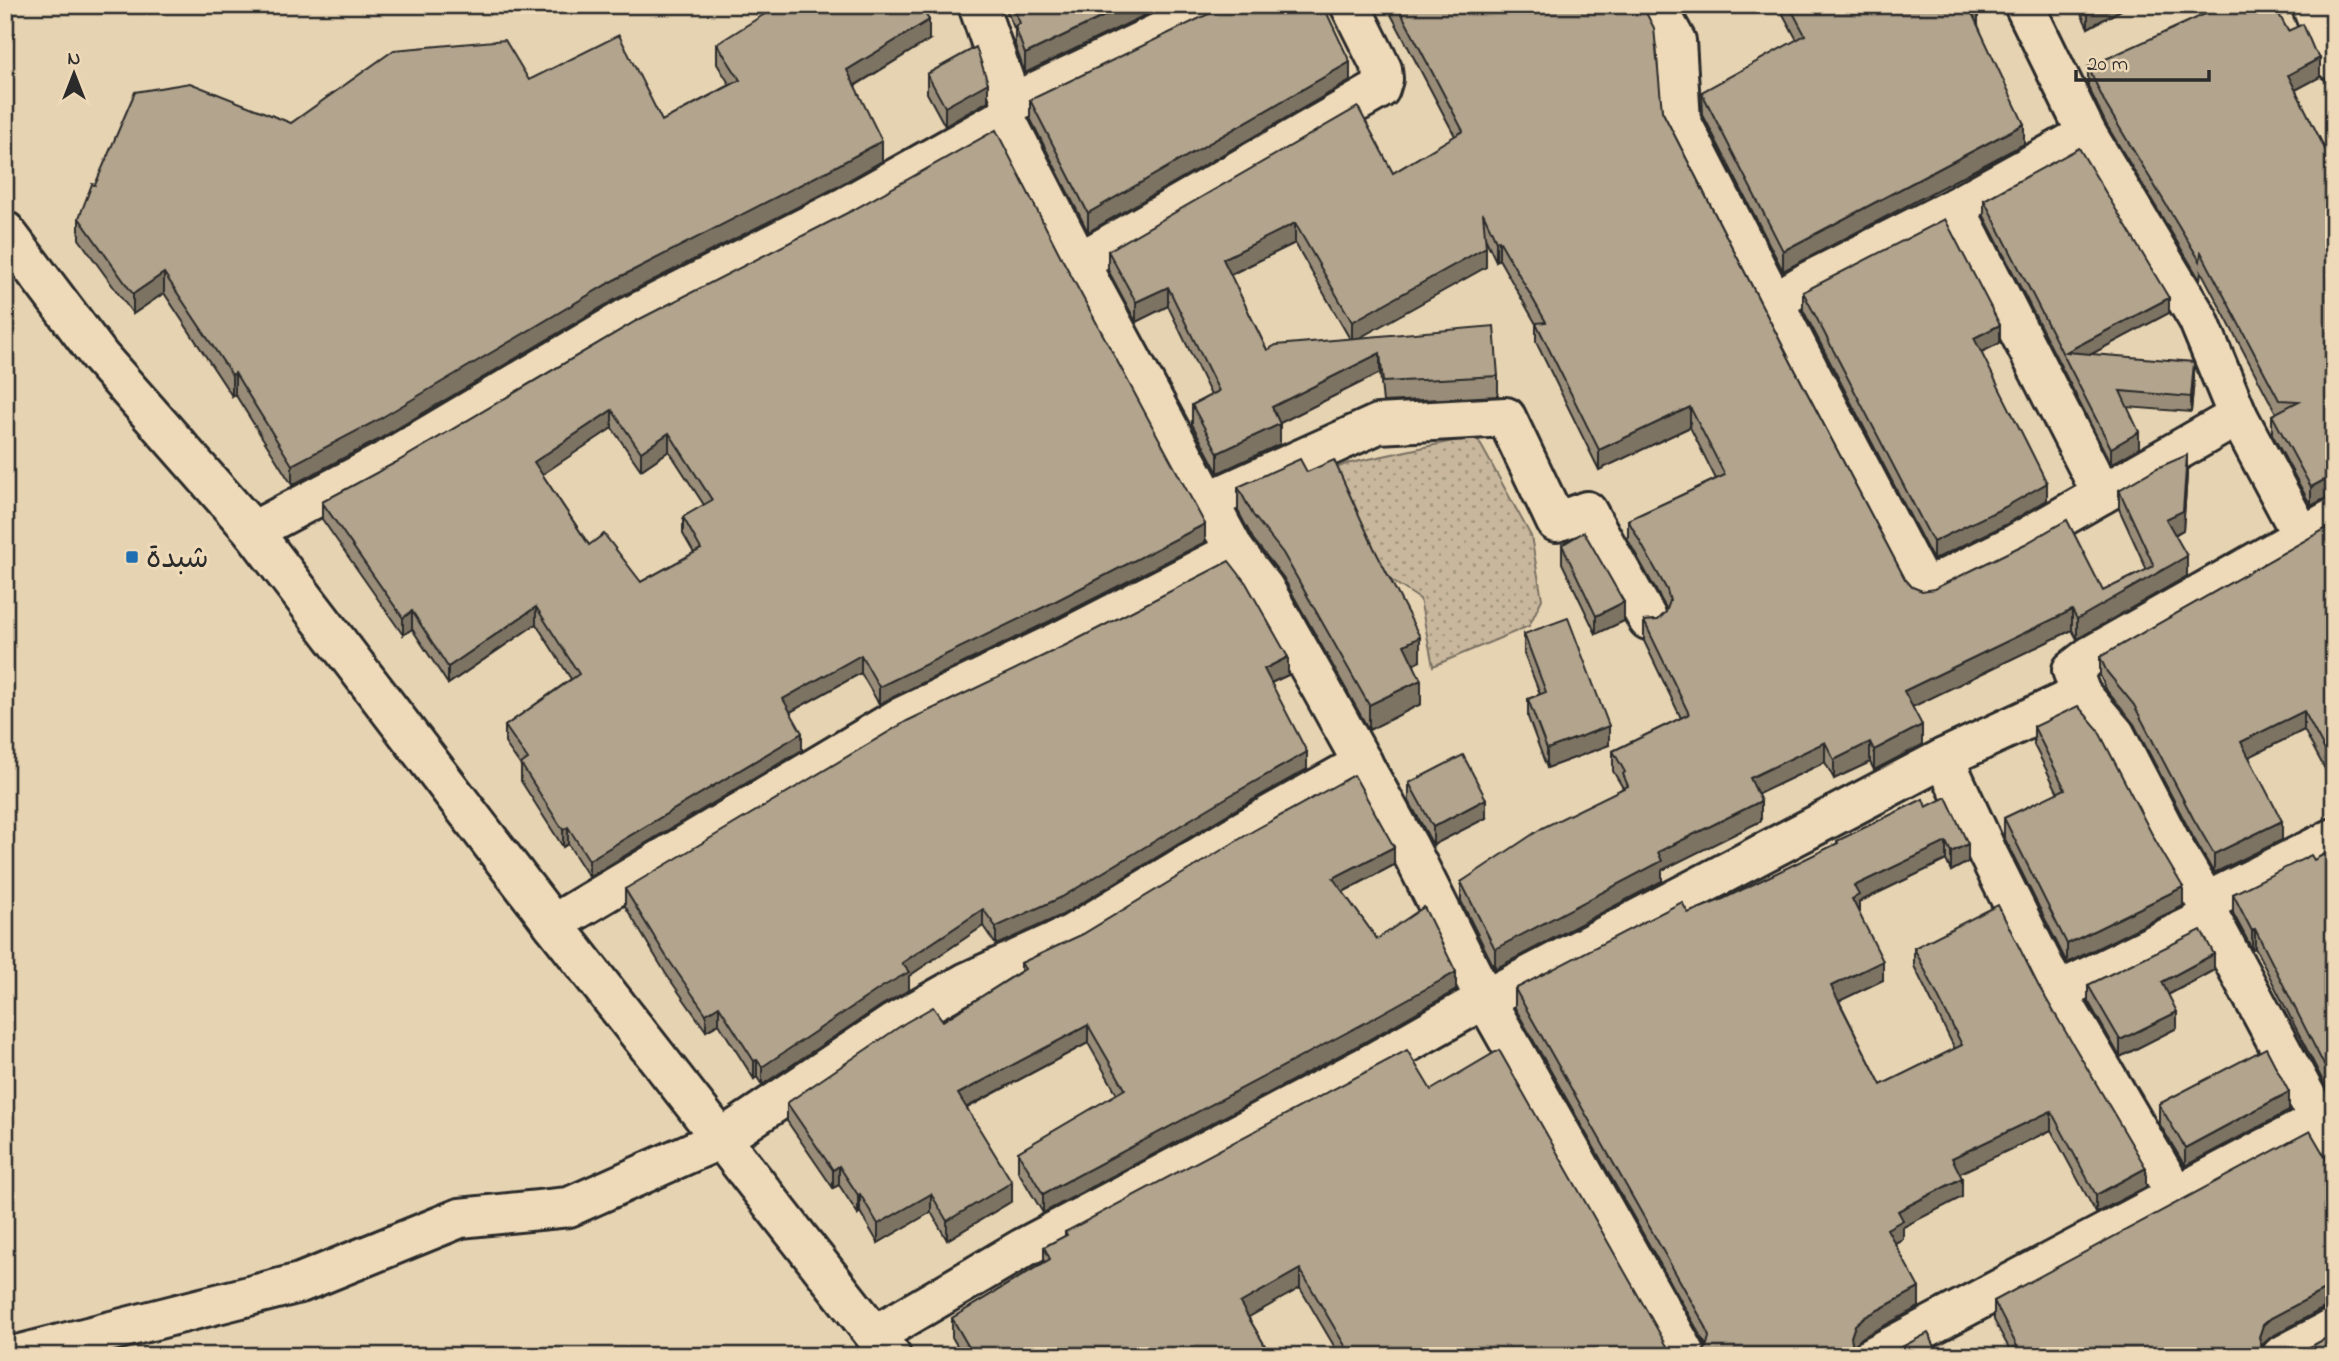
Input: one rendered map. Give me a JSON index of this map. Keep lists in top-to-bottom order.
{
  "places": {
    "transit": ["شبدة"]
  },
  "scale_bar": "20 m",
  "north": "top"
}
